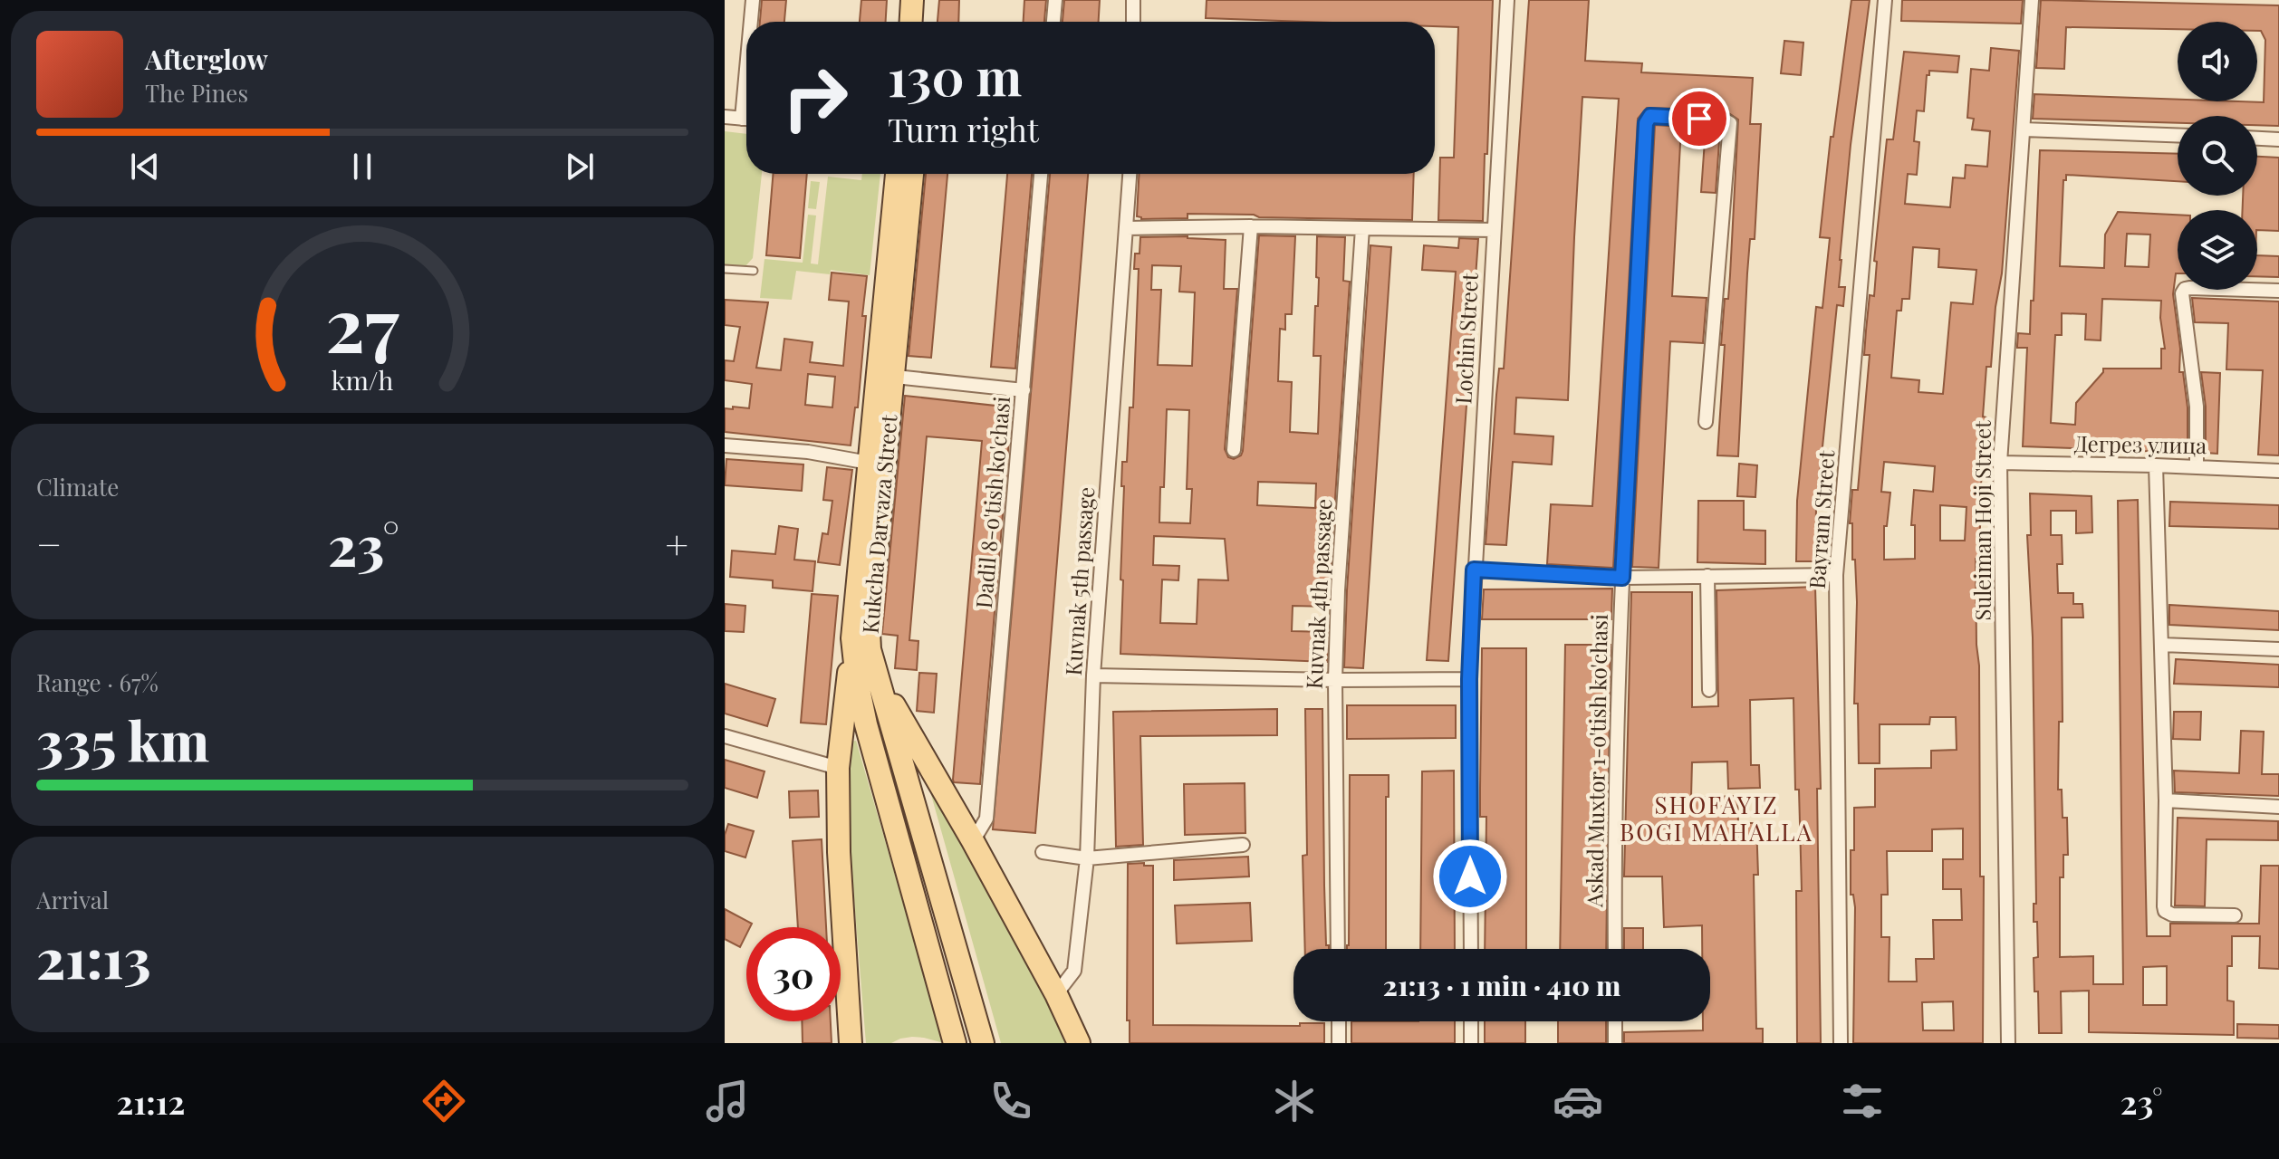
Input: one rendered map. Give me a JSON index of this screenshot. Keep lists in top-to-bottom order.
{
  "streets": {
    "main road": ["Kukcha Darvaza Street"],
    "street": [
      "Lochin Street",
      "Дегрез улица",
      "Dadil 8-o'tish ko'chasi",
      "Bayram Street",
      "Suleiman Hoji Street",
      "Kuvnak 5th passage",
      "Kuvnak 4th passage",
      "Askad Muxtor 1-o'tish ko'chasi"
    ]
  },
  "crossings": [
    ["Дегрез улица", "Suleiman Hoji Street"]
  ],
  "districts": ["SHOFAYIZ BOGI MAHALLA"],
  "page": {
    "turn": ["130 m", "Turn right"],
    "song": ["Afterglow", "The Pines"],
    "tile": [
      "Climate",
      ["Range · 67%", "335 km"],
      ["Arrival", "21:13"]
    ],
    "heat": ["−", "23°", "+"],
    "limit": "30",
    "trip": "21:13 · 1 min · 410 m",
    "tabs": ["21:12", "23°"],
    "gauge": ["27", "km/h"]
  }
}
